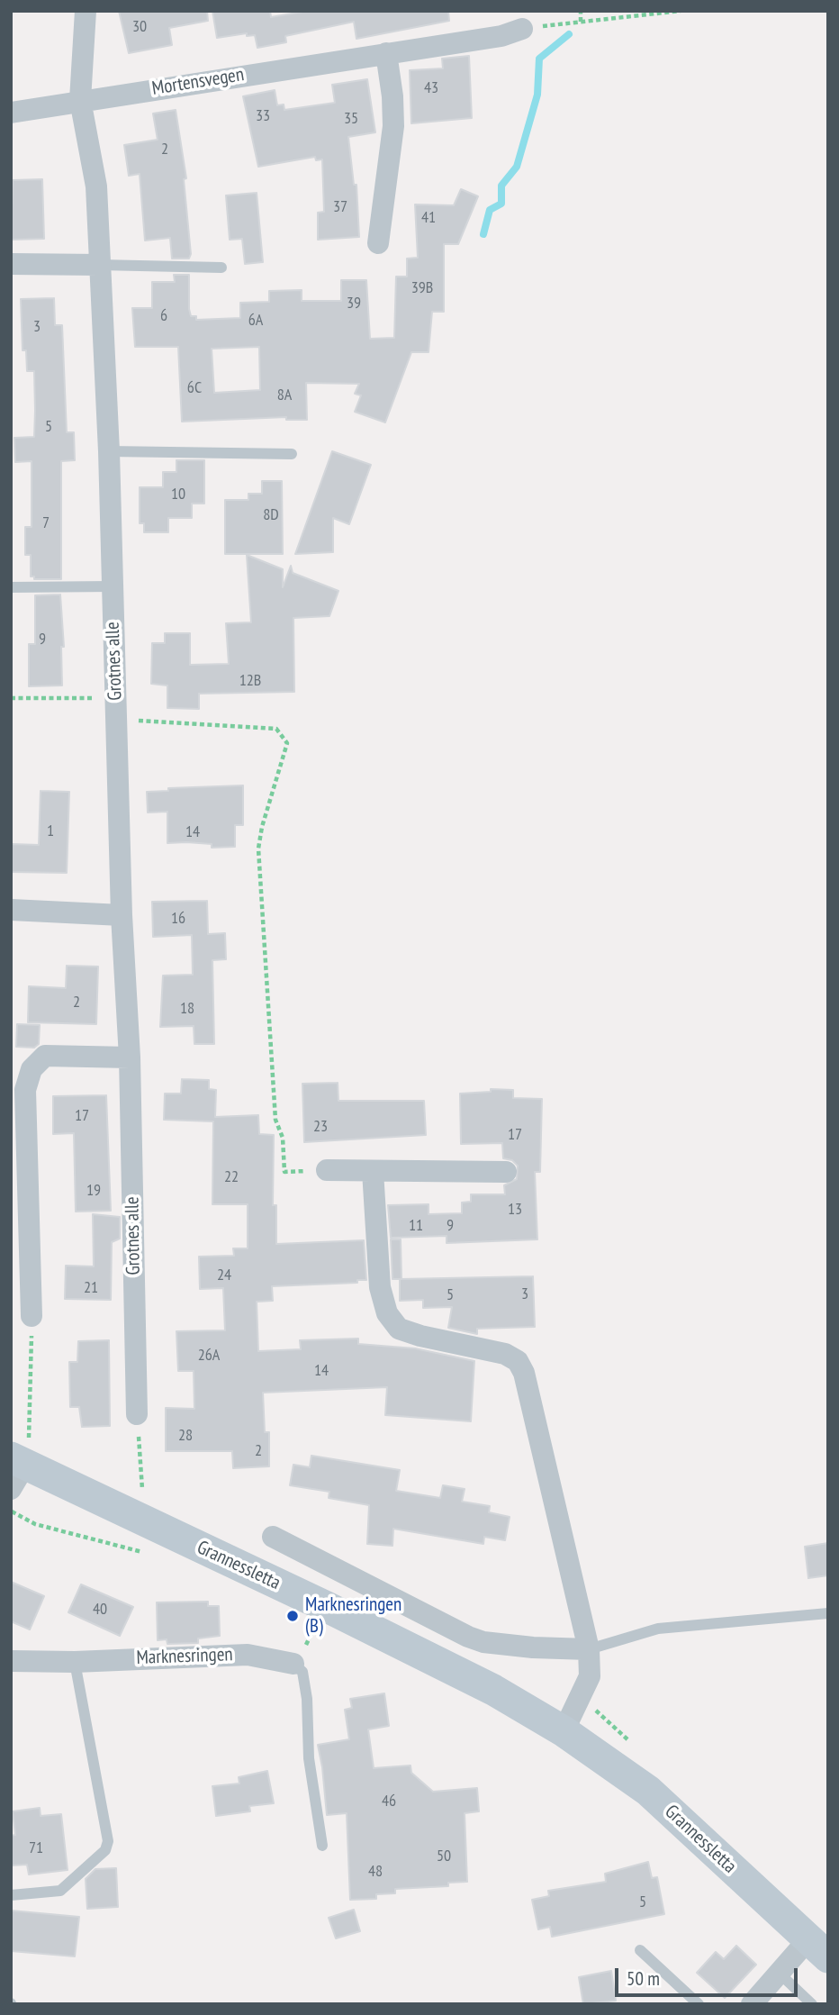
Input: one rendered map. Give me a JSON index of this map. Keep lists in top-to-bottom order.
{
  "streets": {
    "main road": ["Grannessletta"],
    "street": ["Mortensvegen", "Grotnes alle", "Marknesringen"]
  },
  "crossings": [
    ["Mortensvegen", "Grotnes alle"]
  ],
  "places": ["Marknesringen (B)"],
  "house_numbers": [
    "30",
    "43",
    "33",
    "35",
    "2",
    "37",
    "41",
    "39B",
    "39",
    "6",
    "6A",
    "3",
    "6C",
    "8A",
    "5",
    "10",
    "8D",
    "7",
    "9",
    "12B",
    "1",
    "14",
    "16",
    "2",
    "18",
    "17",
    "23",
    "17",
    "22",
    "19",
    "13",
    "11",
    "9",
    "24",
    "21",
    "3",
    "5",
    "26A",
    "14",
    "28",
    "2",
    "40",
    "46",
    "71",
    "50",
    "48",
    "5"
  ],
  "scale_bar": "50 m"
}
